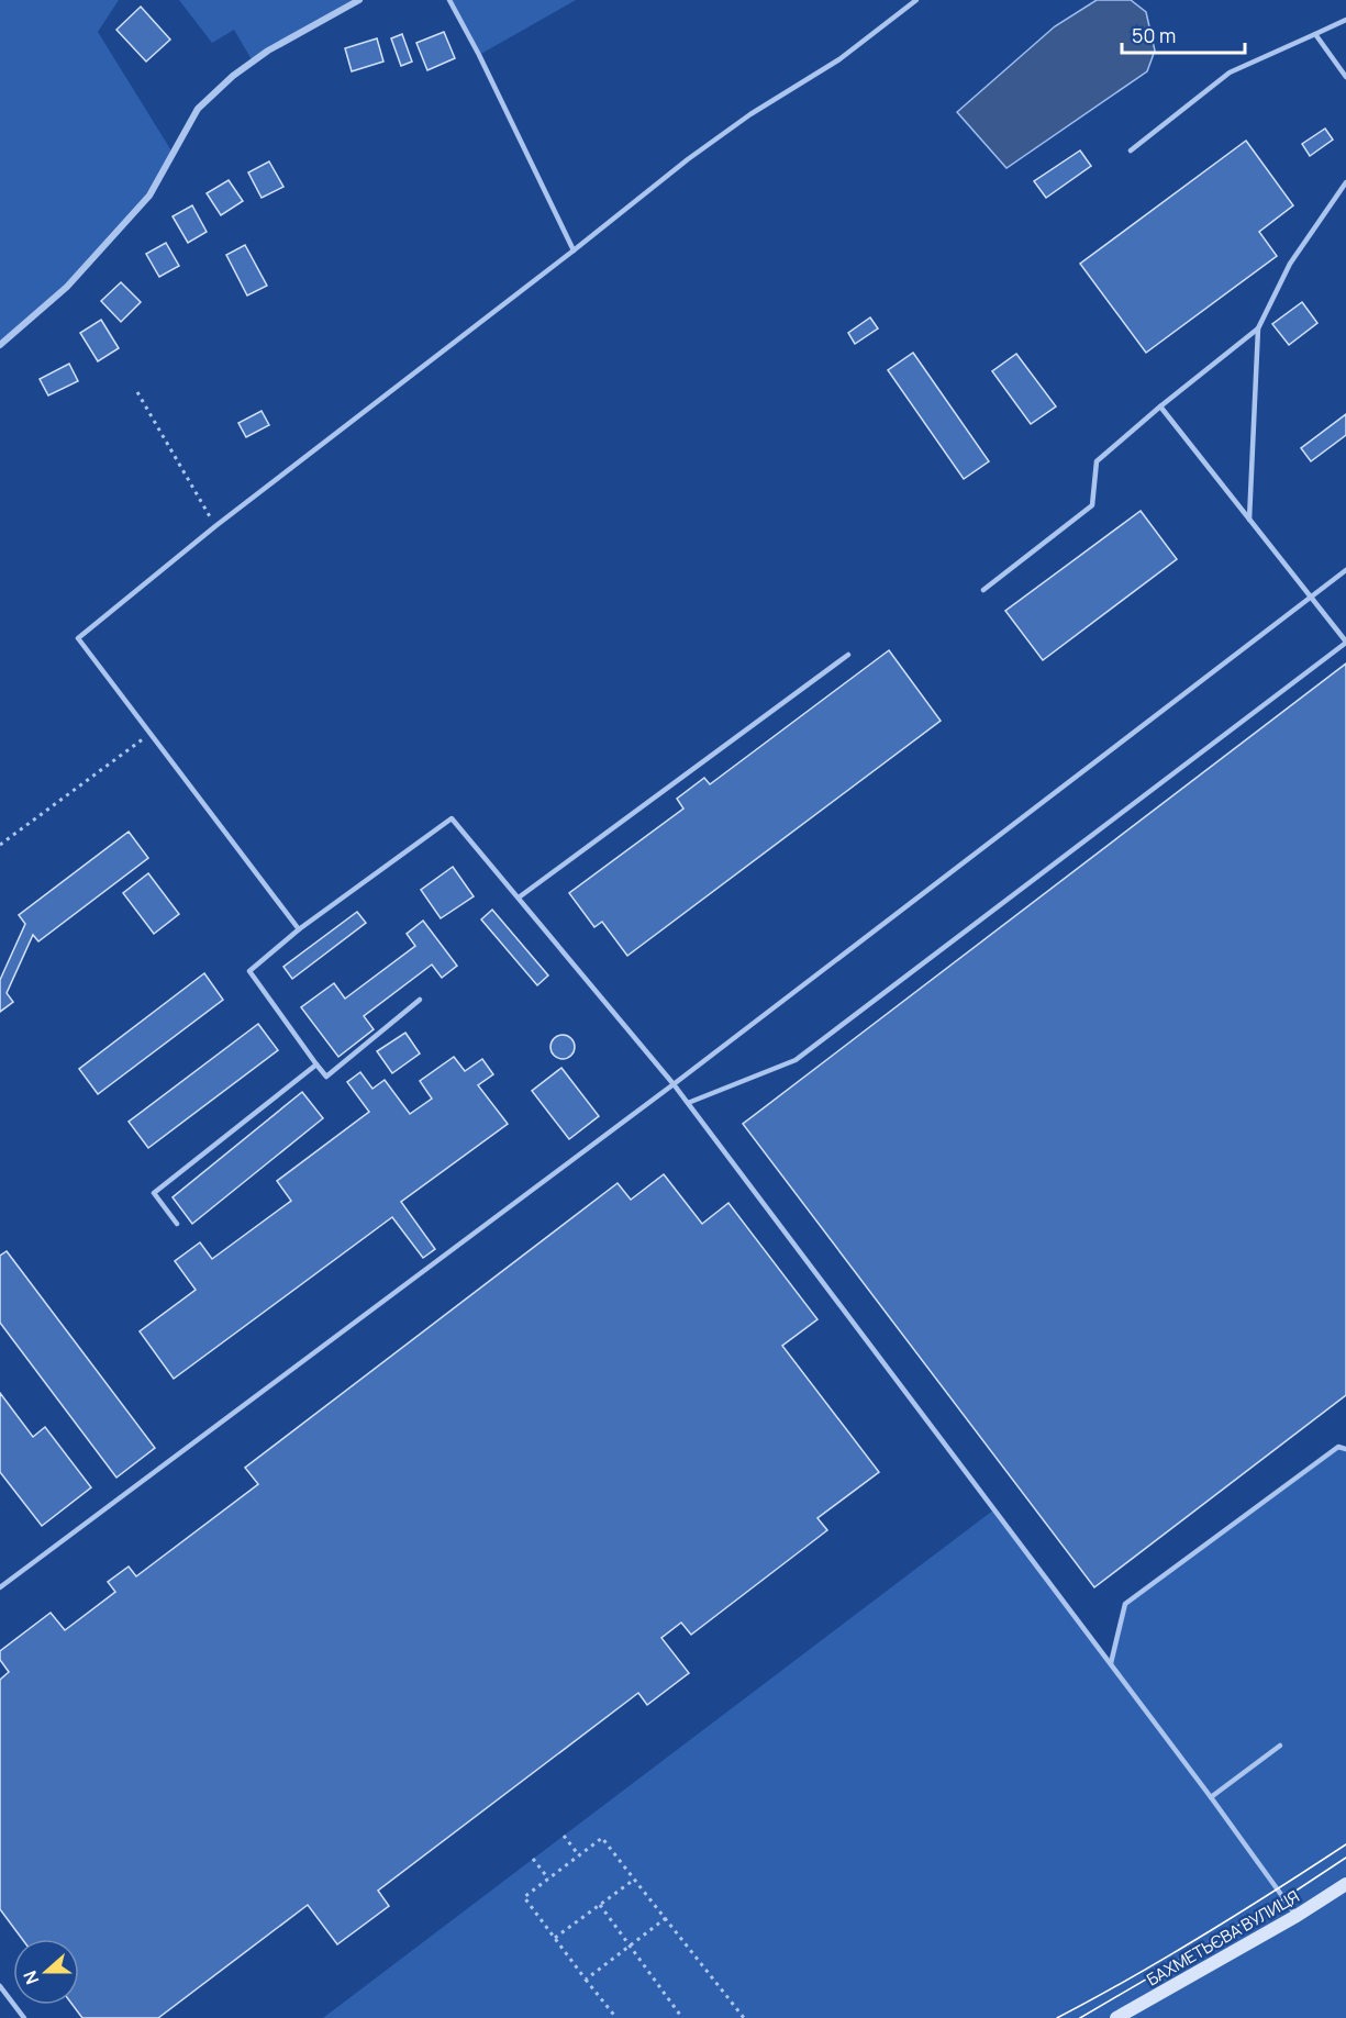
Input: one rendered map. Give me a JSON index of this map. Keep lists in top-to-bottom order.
{
  "streets": {
    "main road": ["БАХМЕТЬЄВА ВУЛИЦЯ"]
  },
  "scale_bar": "50 m",
  "north": "left"
}
